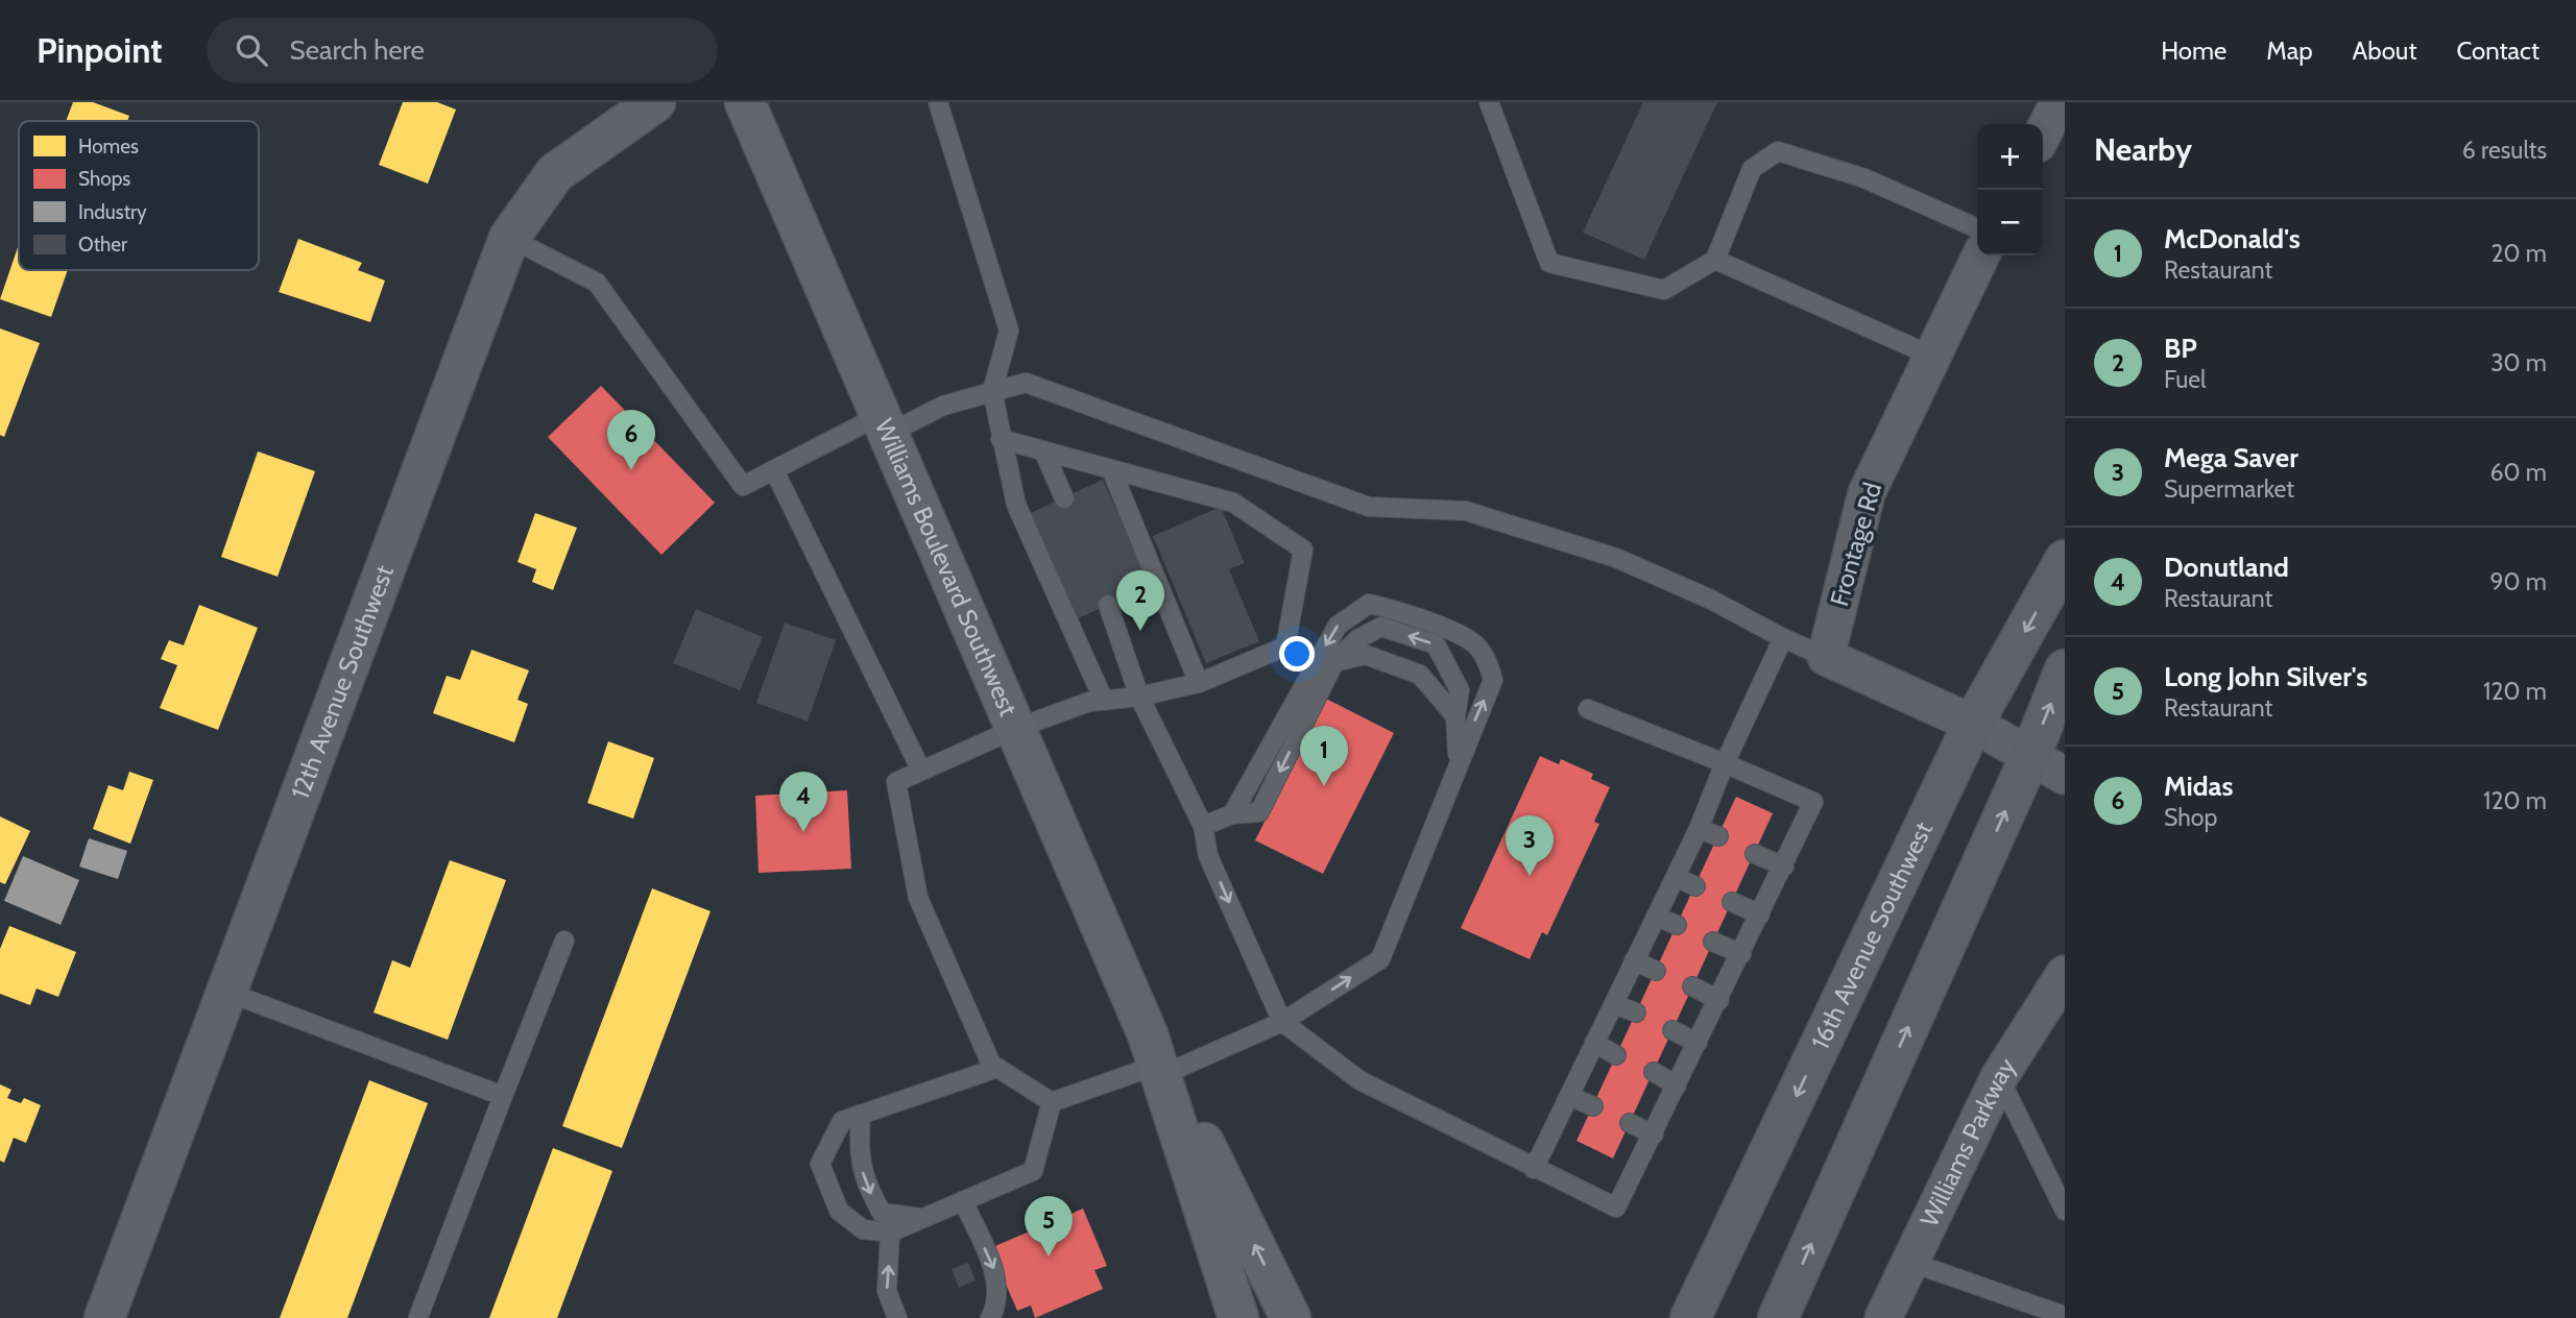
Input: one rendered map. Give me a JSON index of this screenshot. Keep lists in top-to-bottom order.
{
  "streets": {
    "main road": ["Williams Boulevard Southwest", "16th Avenue Southwest"],
    "street": ["Frontage Rd", "12th Avenue Southwest", "Williams Parkway"]
  },
  "legend": [
    "Homes",
    "Shops",
    "Industry",
    "Other"
  ],
  "page": {
    "header": "Pinpoint",
    "search": "Search here",
    "nav": [
      "Home",
      "Map",
      "About",
      "Contact"
    ],
    "heading": ["Nearby", "6 results"],
    "map_buttons": ["+", "−"],
    "list": [
      {
        "mark": "1",
        "name": "McDonald's",
        "note": "Restaurant",
        "value": "20 m"
      },
      {
        "mark": "2",
        "name": "BP",
        "note": "Fuel",
        "value": "30 m"
      },
      {
        "mark": "3",
        "name": "Mega Saver",
        "note": "Supermarket",
        "value": "60 m"
      },
      {
        "mark": "4",
        "name": "Donutland",
        "note": "Restaurant",
        "value": "90 m"
      },
      {
        "mark": "5",
        "name": "Long John Silver's",
        "note": "Restaurant",
        "value": "120 m"
      },
      {
        "mark": "6",
        "name": "Midas",
        "note": "Shop",
        "value": "120 m"
      }
    ],
    "pins": [
      "6",
      "2",
      "1",
      "4",
      "3",
      "5"
    ]
  }
}
